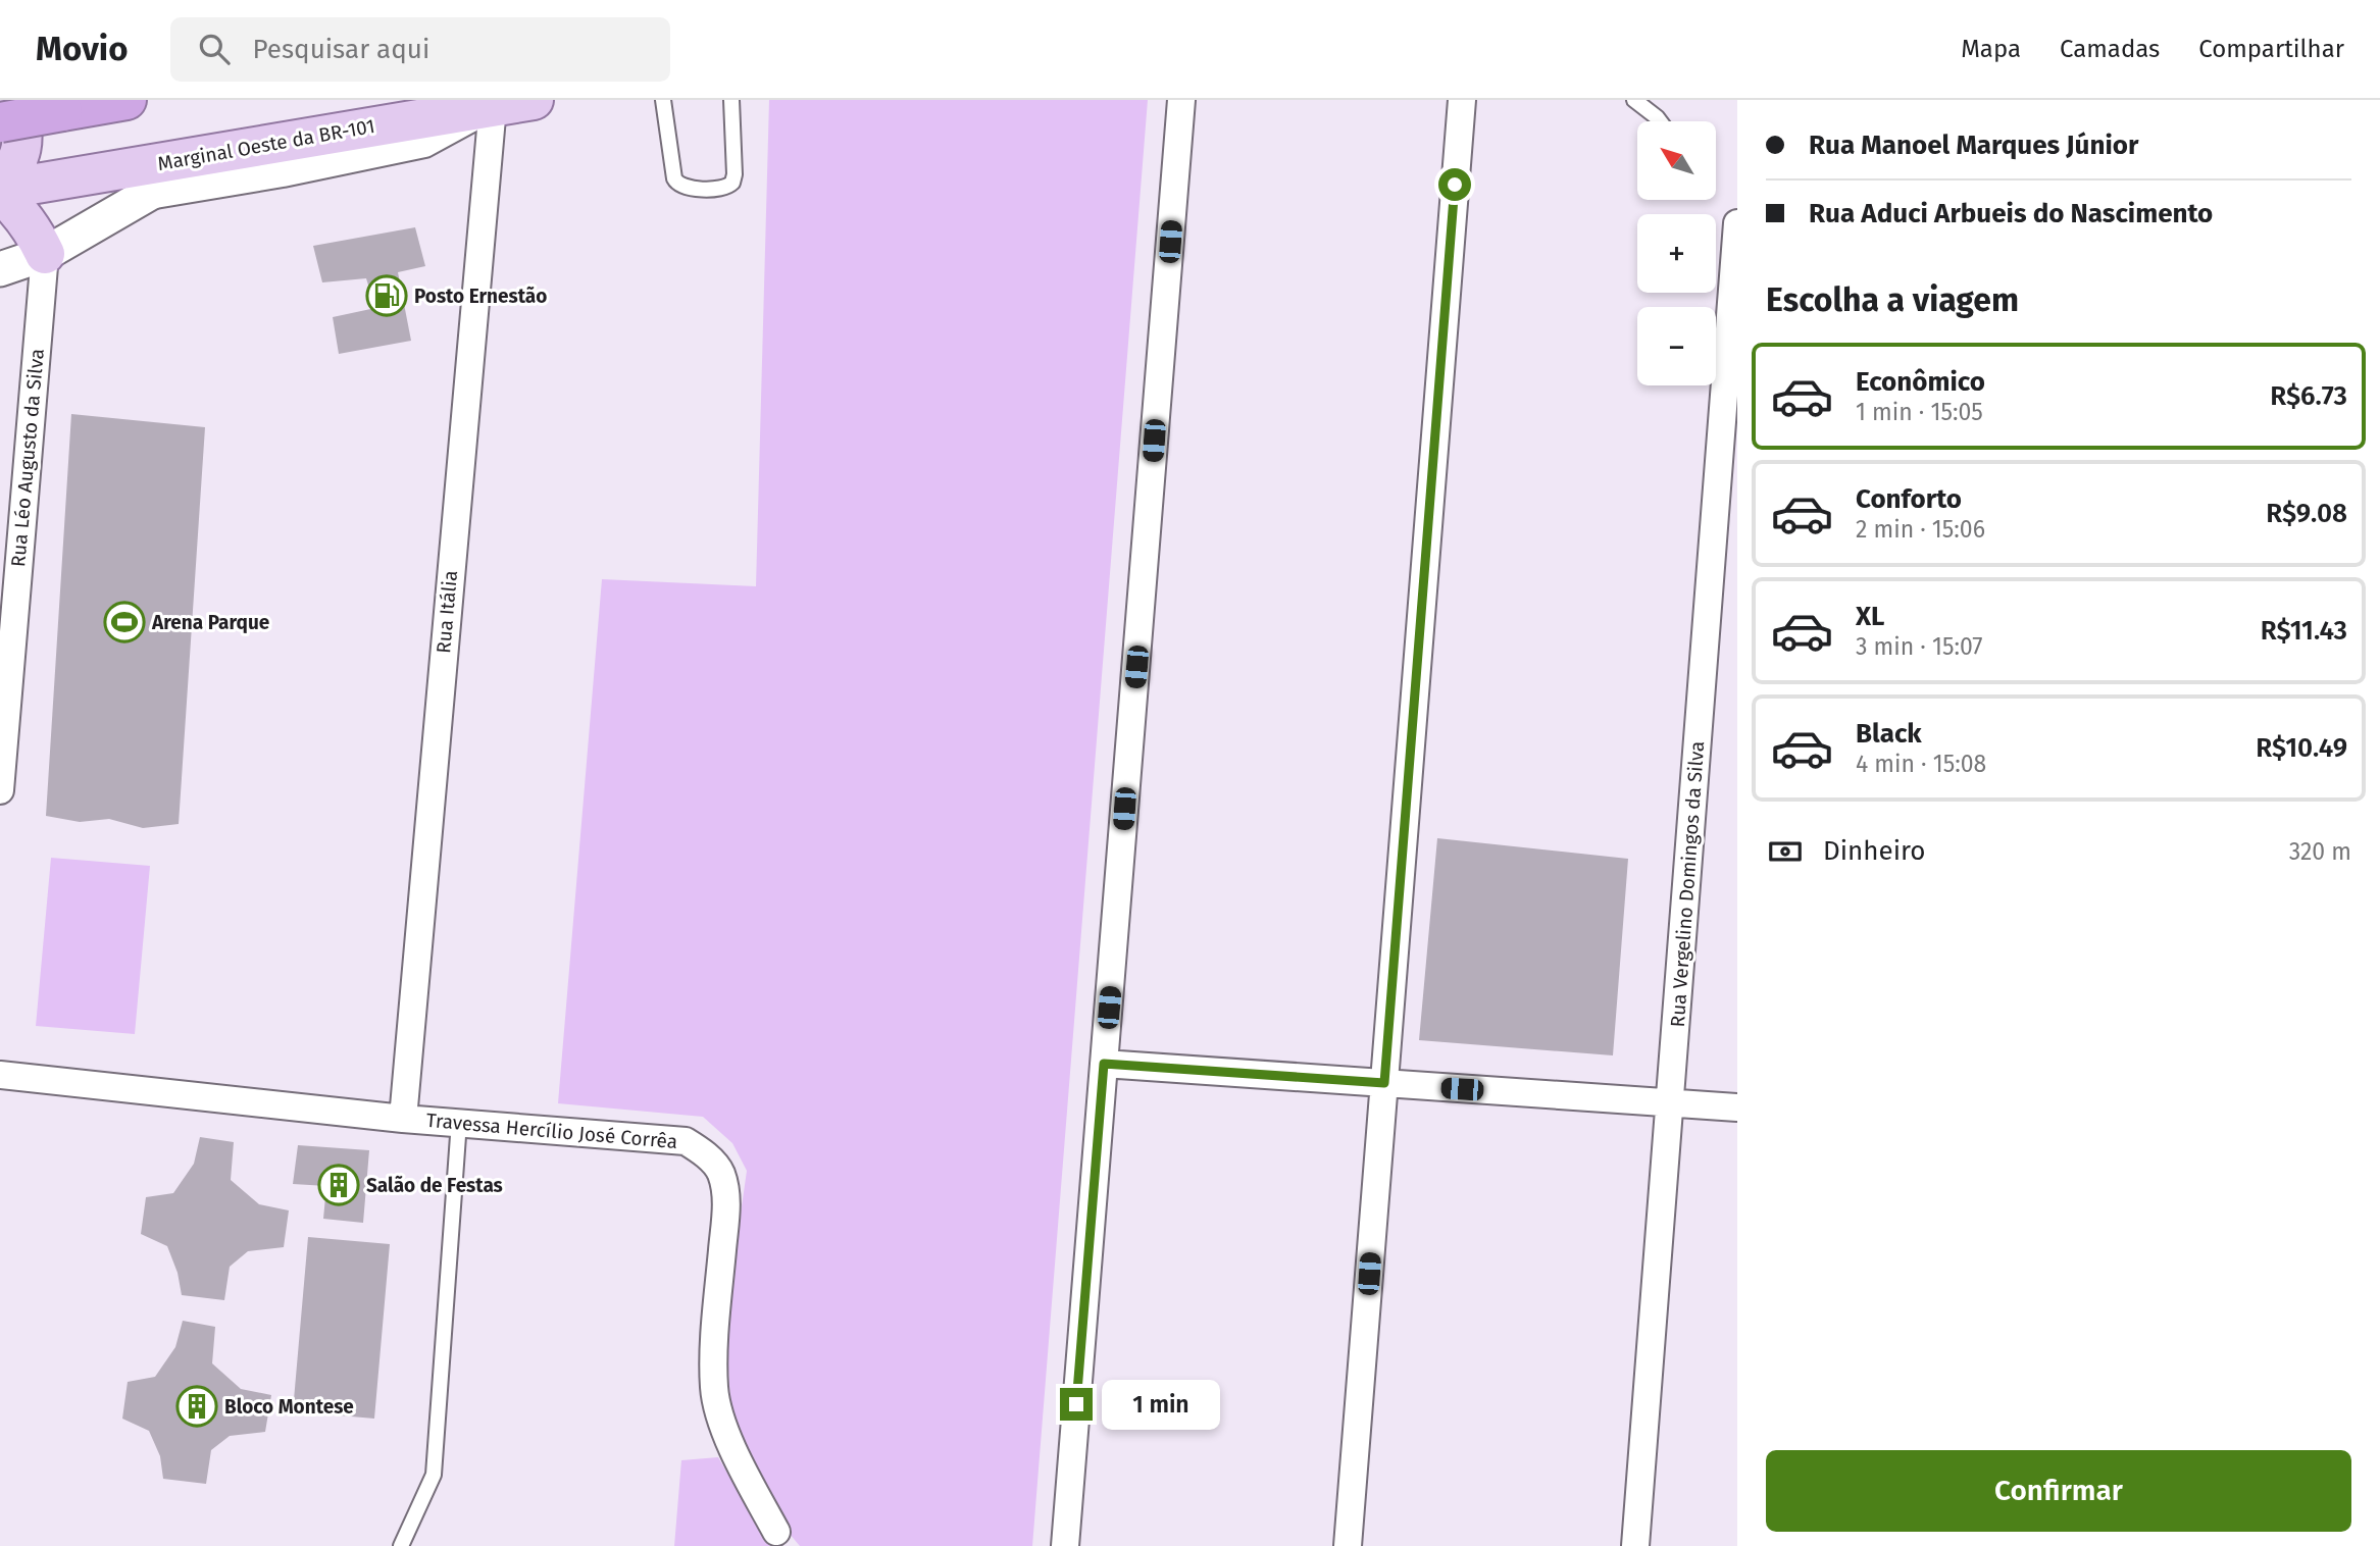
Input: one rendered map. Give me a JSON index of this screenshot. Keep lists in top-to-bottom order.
{
  "streets": {
    "main road": ["Marginal Oeste da BR-101"],
    "street": [
      "Rua Léo Augusto da Silva",
      "Rua Itália",
      "Rua Vergelino Domingos da Silva",
      "Travessa Hercílio José Corrêa"
    ]
  },
  "crossings": [
    ["Marginal Oeste da BR-101", "Rua Itália"],
    ["Rua Itália", "Travessa Hercílio José Corrêa"]
  ],
  "places": {
    "fuel station": ["Posto Ernestão"],
    "sports": ["Arena Parque"],
    "building": ["Salão de Festas", "Bloco Montese"]
  },
  "north": "top left",
  "page": {
    "header": "Movio",
    "search": "Pesquisar aqui",
    "nav": ["Mapa", "Camadas", "Compartilhar"],
    "banner": ["Rua Manoel Marques Júnior", "Rua Aduci Arbueis do Nascimento"],
    "map_buttons": ["+", "−"],
    "heading": "Escolha a viagem",
    "list": [
      {
        "name": "Econômico",
        "note": "1 min · 15:05",
        "value": "R$6.73"
      },
      {
        "name": "Conforto",
        "note": "2 min · 15:06",
        "value": "R$9.08"
      },
      {
        "name": "XL",
        "note": "3 min · 15:07",
        "value": "R$11.43"
      },
      {
        "name": "Black",
        "note": "4 min · 15:08",
        "value": "R$10.49"
      }
    ],
    "pay": ["Dinheiro", "320 m"],
    "bubble": "1 min",
    "buttons": "Confirmar"
  }
}
